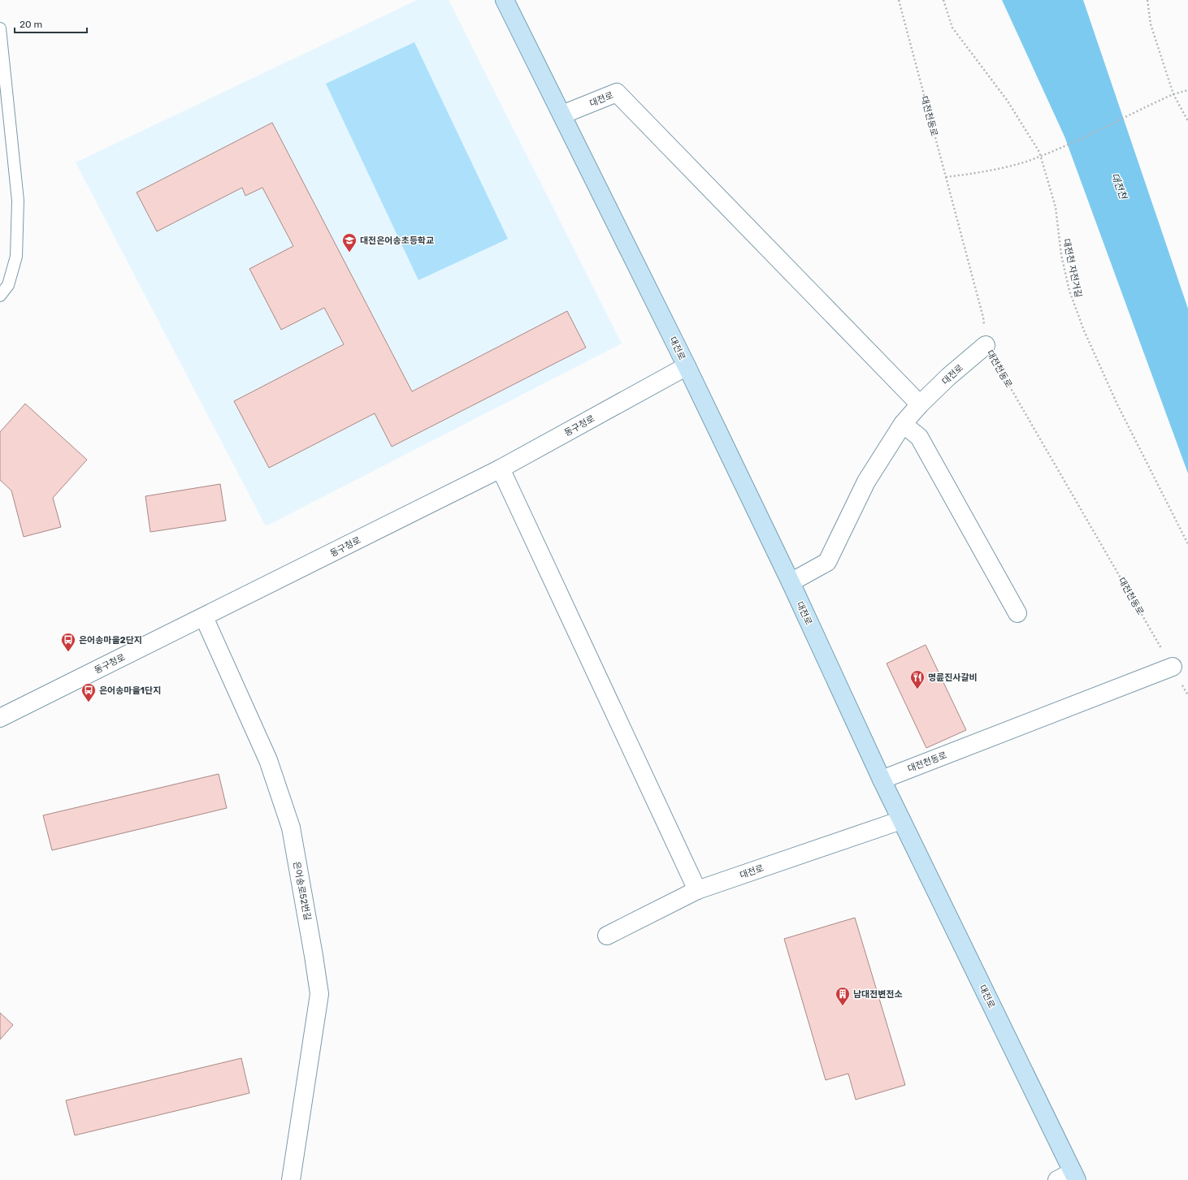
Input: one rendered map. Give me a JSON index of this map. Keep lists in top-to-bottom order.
{
  "streets": {
    "main road": ["대전로"],
    "street": ["대전천동로", "동구청로", "은어송로52번길"],
    "path": ["대전천 자전거길"]
  },
  "crossings": [
    ["대전로", "대전천동로"],
    ["대전로", "동구청로"],
    ["동구청로", "은어송로52번길"]
  ],
  "water": ["대전천"],
  "places": {
    "school or university": ["대전은어송초등학교"],
    "bus stop": ["은어송마을2단지", "은어송마을1단지"],
    "restaurant": ["명륜진사갈비"],
    "building": ["남대전변전소"]
  },
  "scale_bar": "20 m"
}
